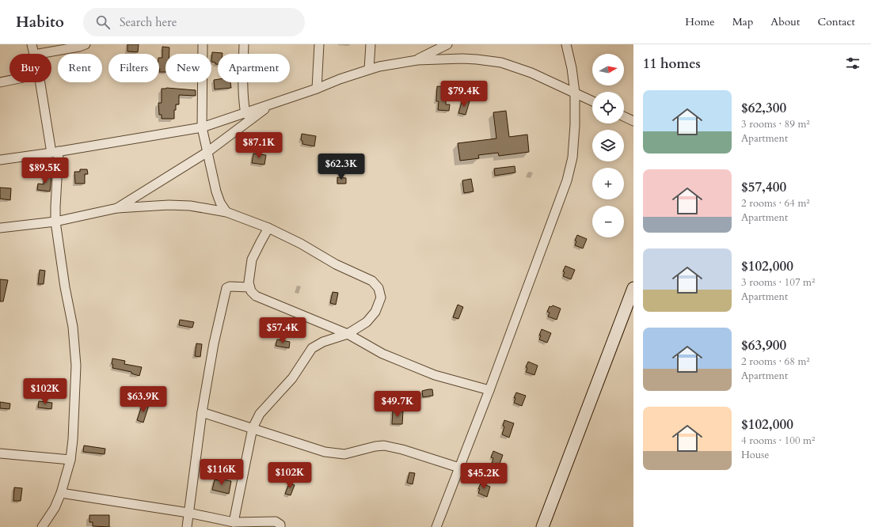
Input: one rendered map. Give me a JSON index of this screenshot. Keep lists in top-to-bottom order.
{
  "north": "right",
  "page": {
    "header": "Habito",
    "search": "Search here",
    "nav": [
      "Home",
      "Map",
      "About",
      "Contact"
    ],
    "heading": "11 homes",
    "map_buttons": ["+", "−"],
    "chip": [
      "Buy",
      "Rent",
      "Filters",
      "New",
      "Apartment"
    ],
    "price": [
      "$79.4K",
      "$87.1K",
      "$62.3K",
      "$89.5K",
      "$57.4K",
      "$102K",
      "$63.9K",
      "$49.7K",
      "$116K",
      "$102K",
      "$45.2K"
    ],
    "list": [
      {
        "name": "$62,300",
        "note": "3 rooms · 89 m² · Apartment"
      },
      {
        "name": "$57,400",
        "note": "2 rooms · 64 m² · Apartment"
      },
      {
        "name": "$102,000",
        "note": "3 rooms · 107 m² · Apartment"
      },
      {
        "name": "$63,900",
        "note": "2 rooms · 68 m² · Apartment"
      },
      {
        "name": "$102,000",
        "note": "4 rooms · 100 m² · House"
      }
    ]
  }
}
